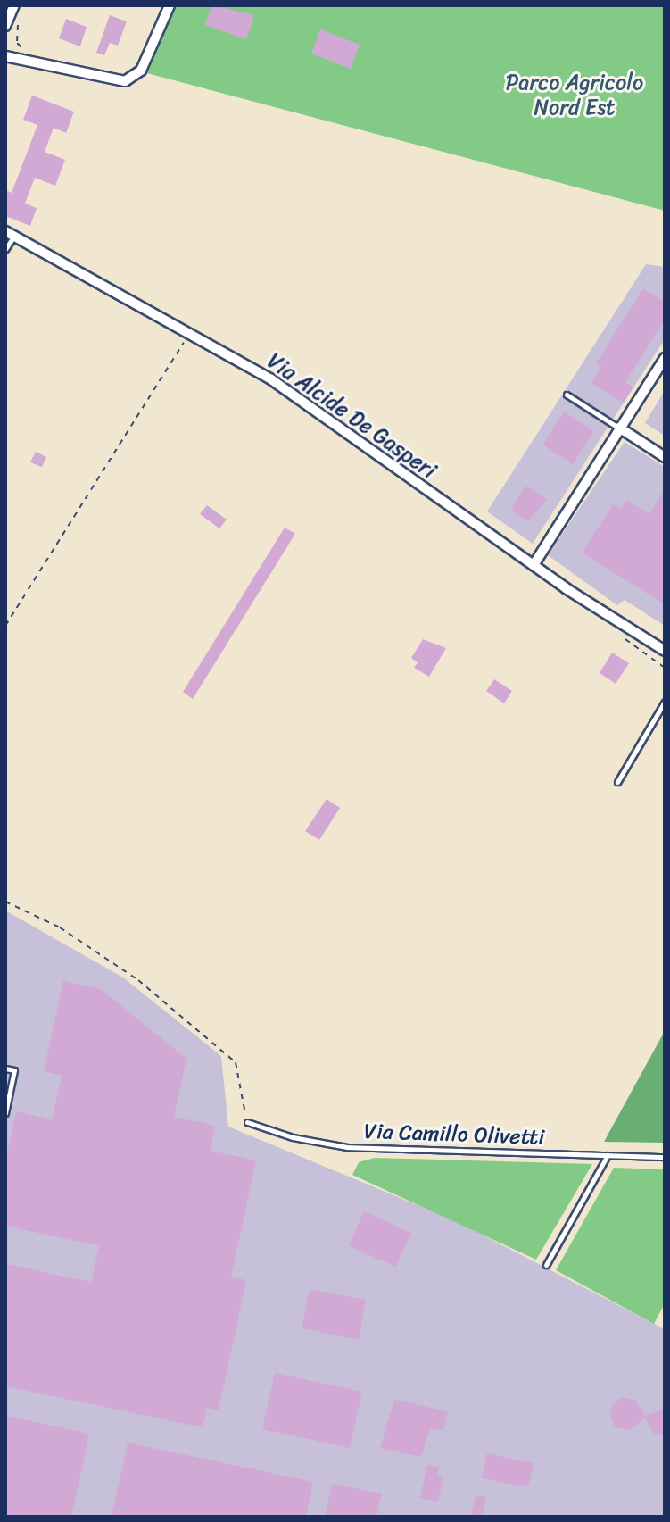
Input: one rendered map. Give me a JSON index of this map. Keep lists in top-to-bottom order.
{
  "streets": {
    "street": ["Via Alcide De Gasperi"],
    "lane": ["Via Camillo Olivetti"]
  },
  "parks": ["Parco Agricolo Nord Est"]
}
